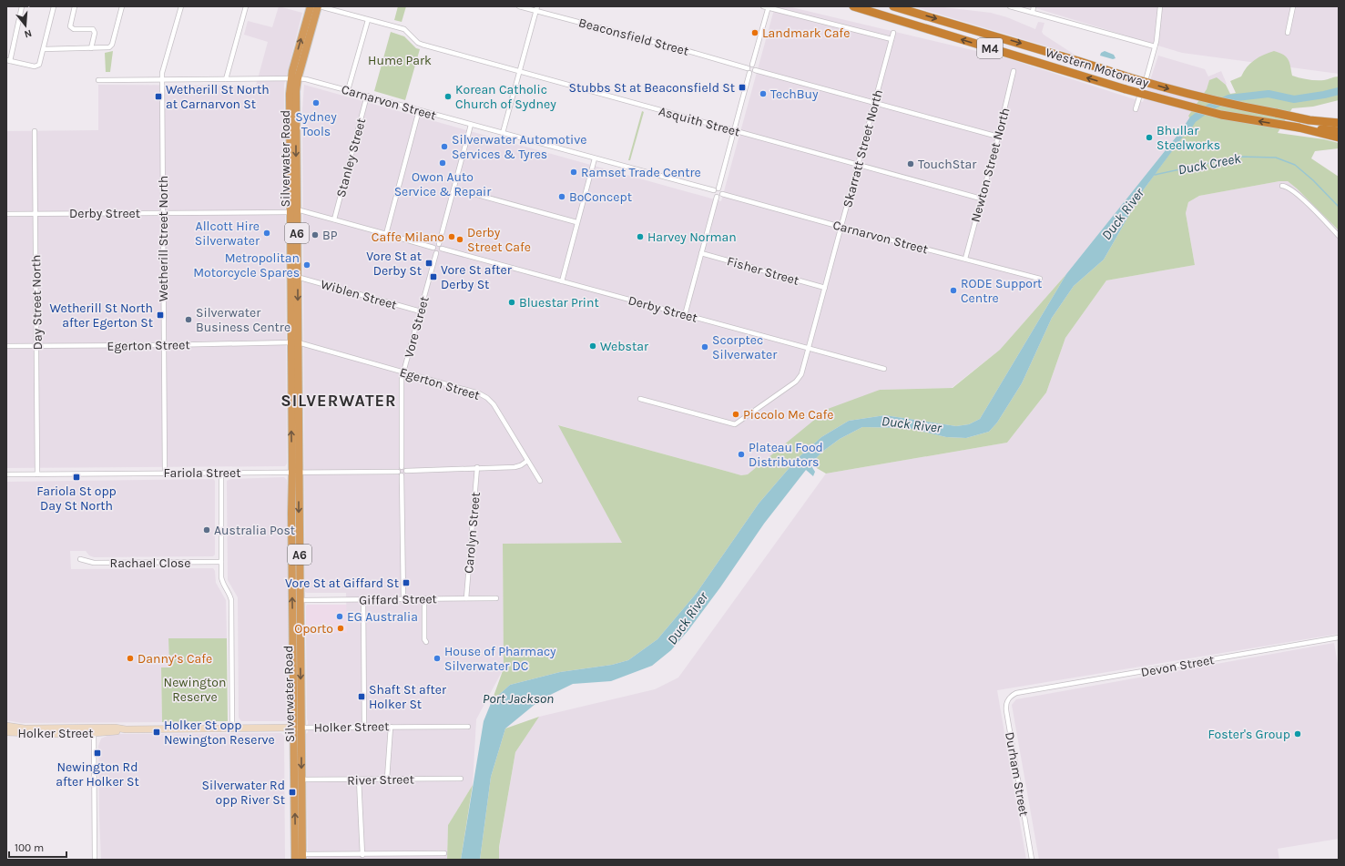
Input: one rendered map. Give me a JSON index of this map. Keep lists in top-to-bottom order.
{
  "streets": {
    "highway": [
      "M4",
      "Western Motorway",
      "Silverwater Road",
      "A6"
    ],
    "main road": ["Holker Street"],
    "street": [
      "Beaconsfield Street",
      "Carnarvon Street",
      "Asquith Street",
      "Skarratt Street North",
      "Stanley Street",
      "Newton Street North",
      "Derby Street",
      "Wetherill Street North",
      "Fisher Street",
      "Wiblen Street",
      "Day Street North",
      "Vore Street",
      "Egerton Street",
      "Fariola Street",
      "Carolyn Street",
      "Rachael Close",
      "Giffard Street",
      "Devon Street",
      "Durham Street",
      "River Street"
    ]
  },
  "crossings": [
    ["M4", "Western Motorway"],
    ["Carnarvon Street", "Skarratt Street North"],
    ["Carnarvon Street", "Stanley Street"],
    ["Carnarvon Street", "Silverwater Road"],
    ["Carnarvon Street", "Newton Street North"],
    ["Carnarvon Street", "Wetherill Street North"],
    ["Asquith Street", "Skarratt Street North"],
    ["Asquith Street", "Newton Street North"],
    ["Skarratt Street North", "Derby Street"],
    ["Skarratt Street North", "Fisher Street"],
    ["Stanley Street", "Derby Street"],
    ["Silverwater Road", "Derby Street"],
    ["Silverwater Road", "Wiblen Street"],
    ["Silverwater Road", "Egerton Street"],
    ["Silverwater Road", "Fariola Street"],
    ["Silverwater Road", "Giffard Street"],
    ["Silverwater Road", "Holker Street"],
    ["Silverwater Road", "River Street"],
    ["Derby Street", "Wetherill Street North"],
    ["Derby Street", "Day Street North"],
    ["Derby Street", "Vore Street"],
    ["Wetherill Street North", "Egerton Street"],
    ["Wetherill Street North", "Fariola Street"],
    ["Wiblen Street", "Vore Street"],
    ["Day Street North", "Egerton Street"],
    ["Day Street North", "Fariola Street"],
    ["Vore Street", "Egerton Street"],
    ["Vore Street", "Fariola Street"],
    ["Carolyn Street", "Giffard Street"],
    ["Devon Street", "Durham Street"]
  ],
  "districts": ["SILVERWATER"],
  "water": ["Duck Creek", "Duck River", "Port Jackson"],
  "parks": ["Hume Park", "Newington Reserve"],
  "places": {
    "other": [
      "Landmark Cafe",
      "TechBuy",
      "Korean Catholic Church of Sydney",
      "Sydney Tools",
      "Bhullar Steelworks",
      "Silverwater Automotive Services & Tyres",
      "Owon Auto Service & Repair",
      "TouchStar",
      "Ramset Trade Centre",
      "BoConcept",
      "Allcott Hire Silverwater",
      "BP",
      "Caffe Milano",
      "Harvey Norman",
      "Derby Street Cafe",
      "Metropolitan Motorcycle Spares",
      "RODE Support Centre",
      "Bluestar Print",
      "Silverwater Business Centre",
      "Webstar",
      "Scorptec Silverwater",
      "Piccolo Me Cafe",
      "Plateau Food Distributors",
      "Australia Post",
      "EG Australia",
      "Oporto",
      "Danny’s Cafe",
      "House of Pharmacy Silverwater DC",
      "Foster's Group"
    ],
    "transit": [
      "Stubbs St at Beaconsfield St",
      "Wetherill St North at Carnarvon St",
      "Vore St at Derby St",
      "Vore St after Derby St",
      "Wetherill St North after Egerton St",
      "Fariola St opp Day St North",
      "Vore St at Giffard St",
      "Shaft St after Holker St",
      "Holker St opp Newington Reserve",
      "Newington Rd after Holker St",
      "Silverwater Rd opp River St"
    ]
  },
  "scale_bar": "100 m",
  "north": "bottom"
}
